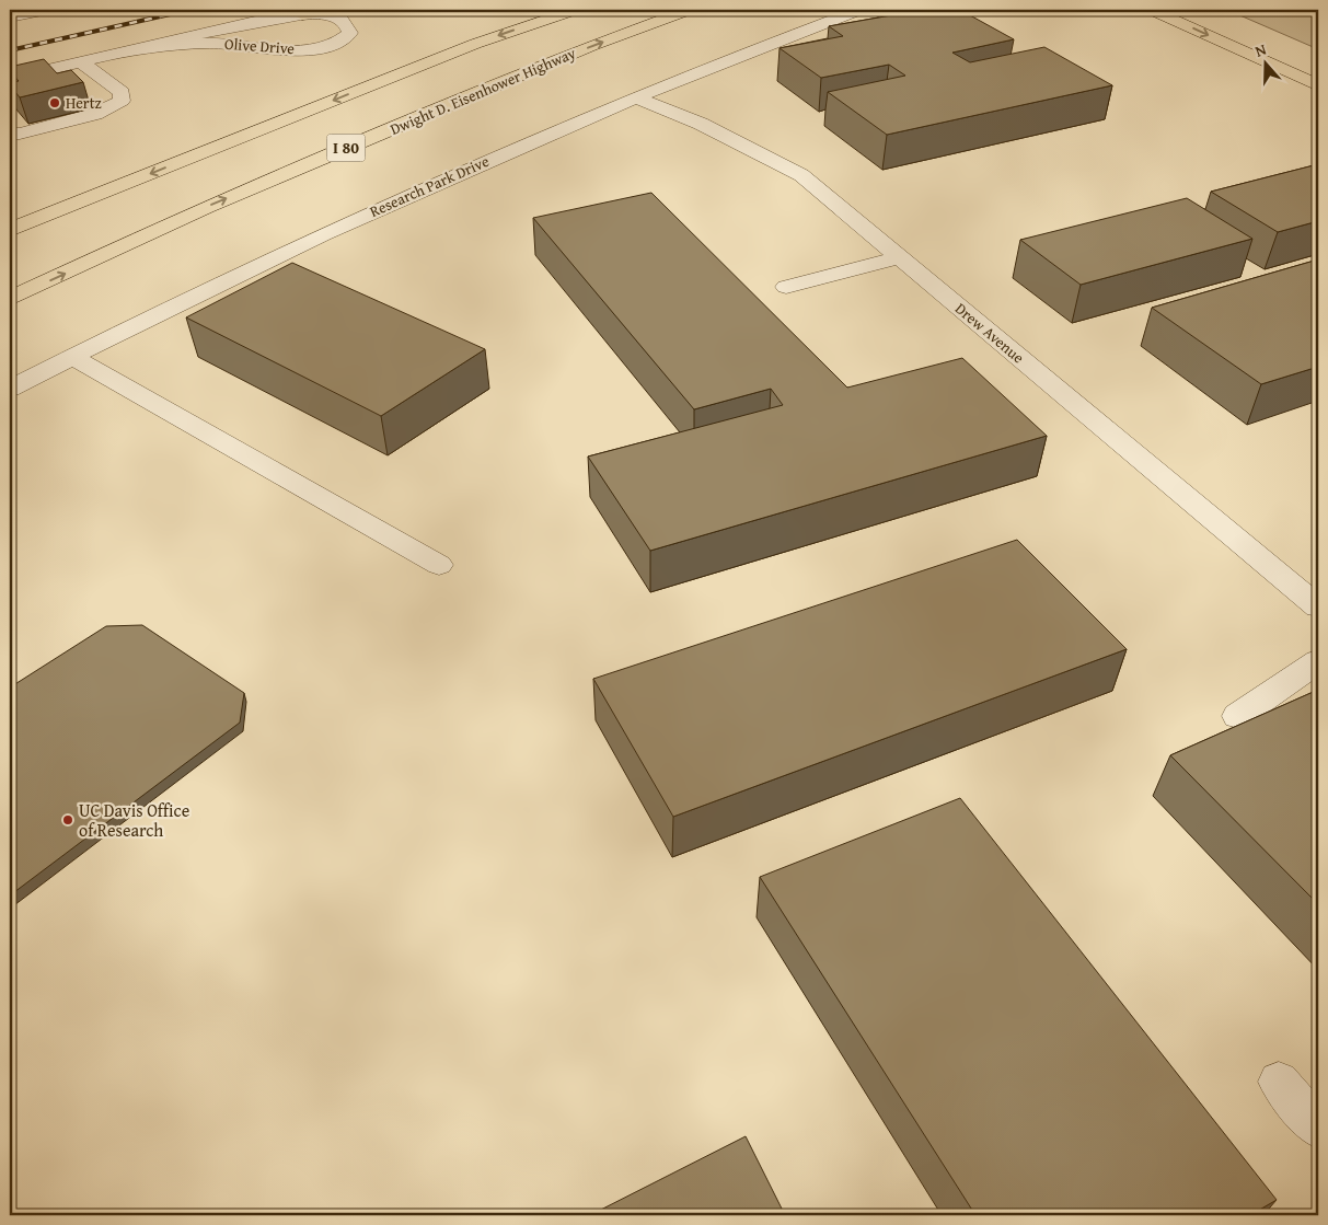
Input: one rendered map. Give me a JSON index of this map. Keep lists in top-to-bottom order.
{
  "streets": {
    "main road": ["Dwight D. Eisenhower Highway", "I 80"],
    "street": ["Olive Drive", "Research Park Drive", "Drew Avenue"]
  },
  "crossings": [
    ["Research Park Drive", "Drew Avenue"]
  ],
  "places": ["Hertz", "UC Davis Office of Research"],
  "north": "top"
}
